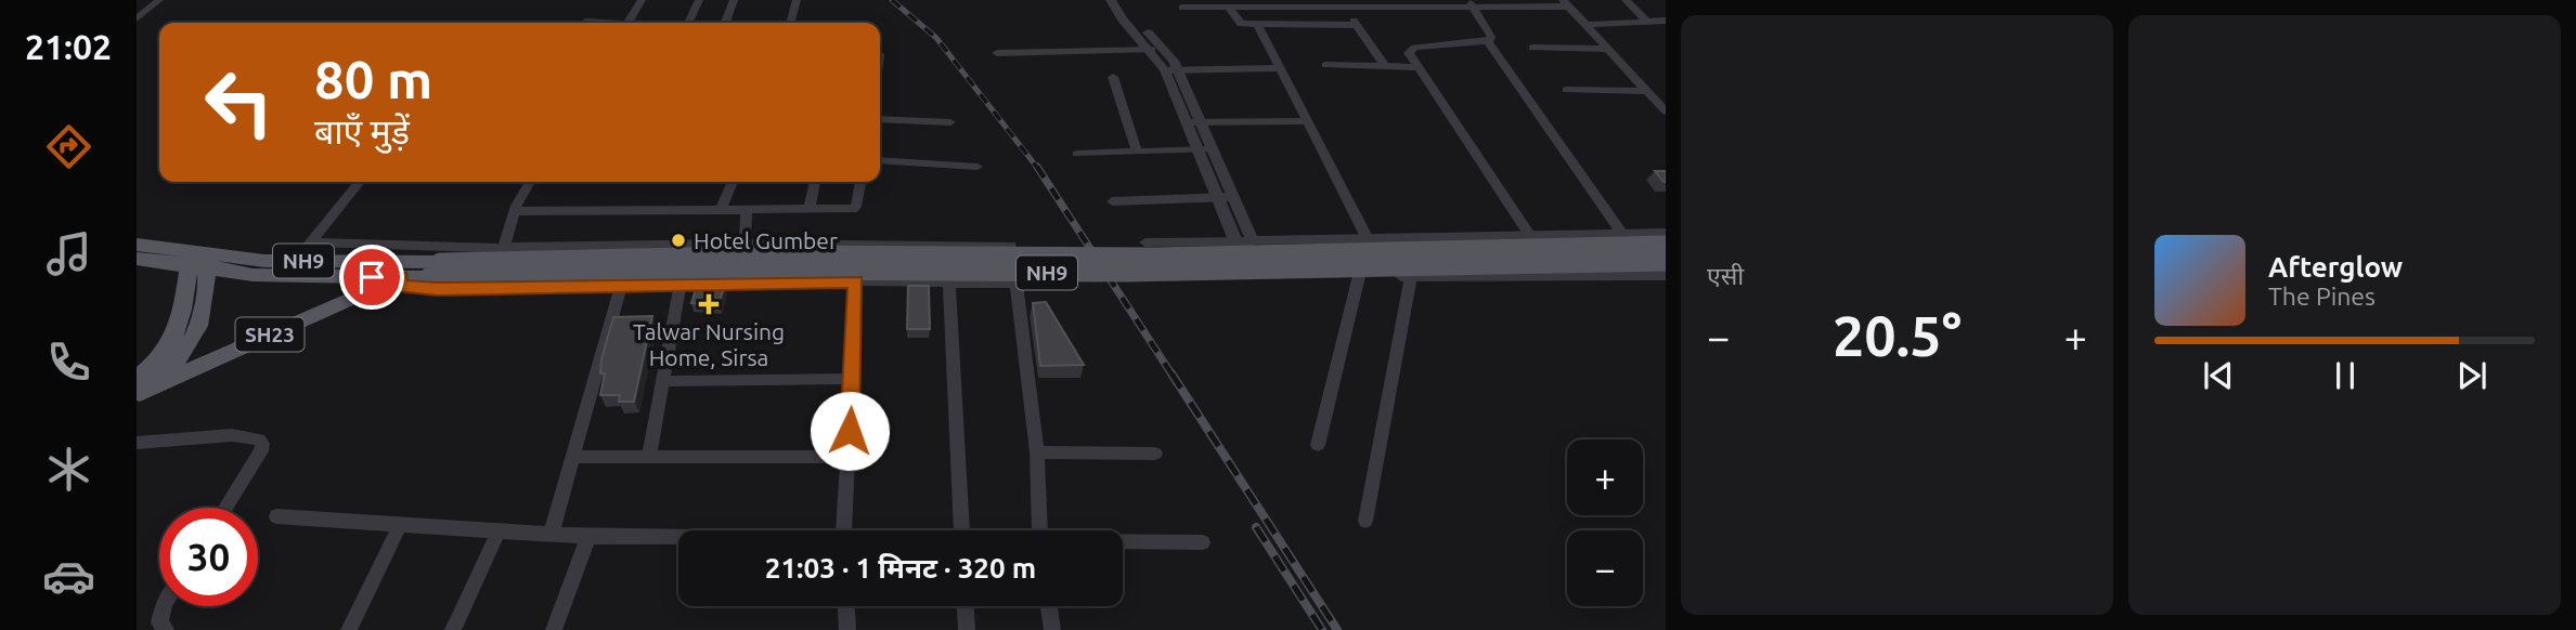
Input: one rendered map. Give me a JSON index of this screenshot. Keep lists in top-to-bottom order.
{
  "streets": {
    "main road": ["NH9", "SH23"]
  },
  "crossings": [
    ["NH9", "SH23"]
  ],
  "places": {
    "other": ["Hotel Gumber"],
    "health": ["Talwar Nursing Home, Sirsa"]
  },
  "page": {
    "tabs": "21:02",
    "tile": "एसी",
    "turn": ["80 m", "बाएँ मुड़ें"],
    "song": ["Afterglow", "The Pines"],
    "heat": ["−", "20.5°", "+"],
    "map_buttons": ["+", "−"],
    "limit": "30",
    "trip": "21:03 · 1 मिनट · 320 m"
  }
}
